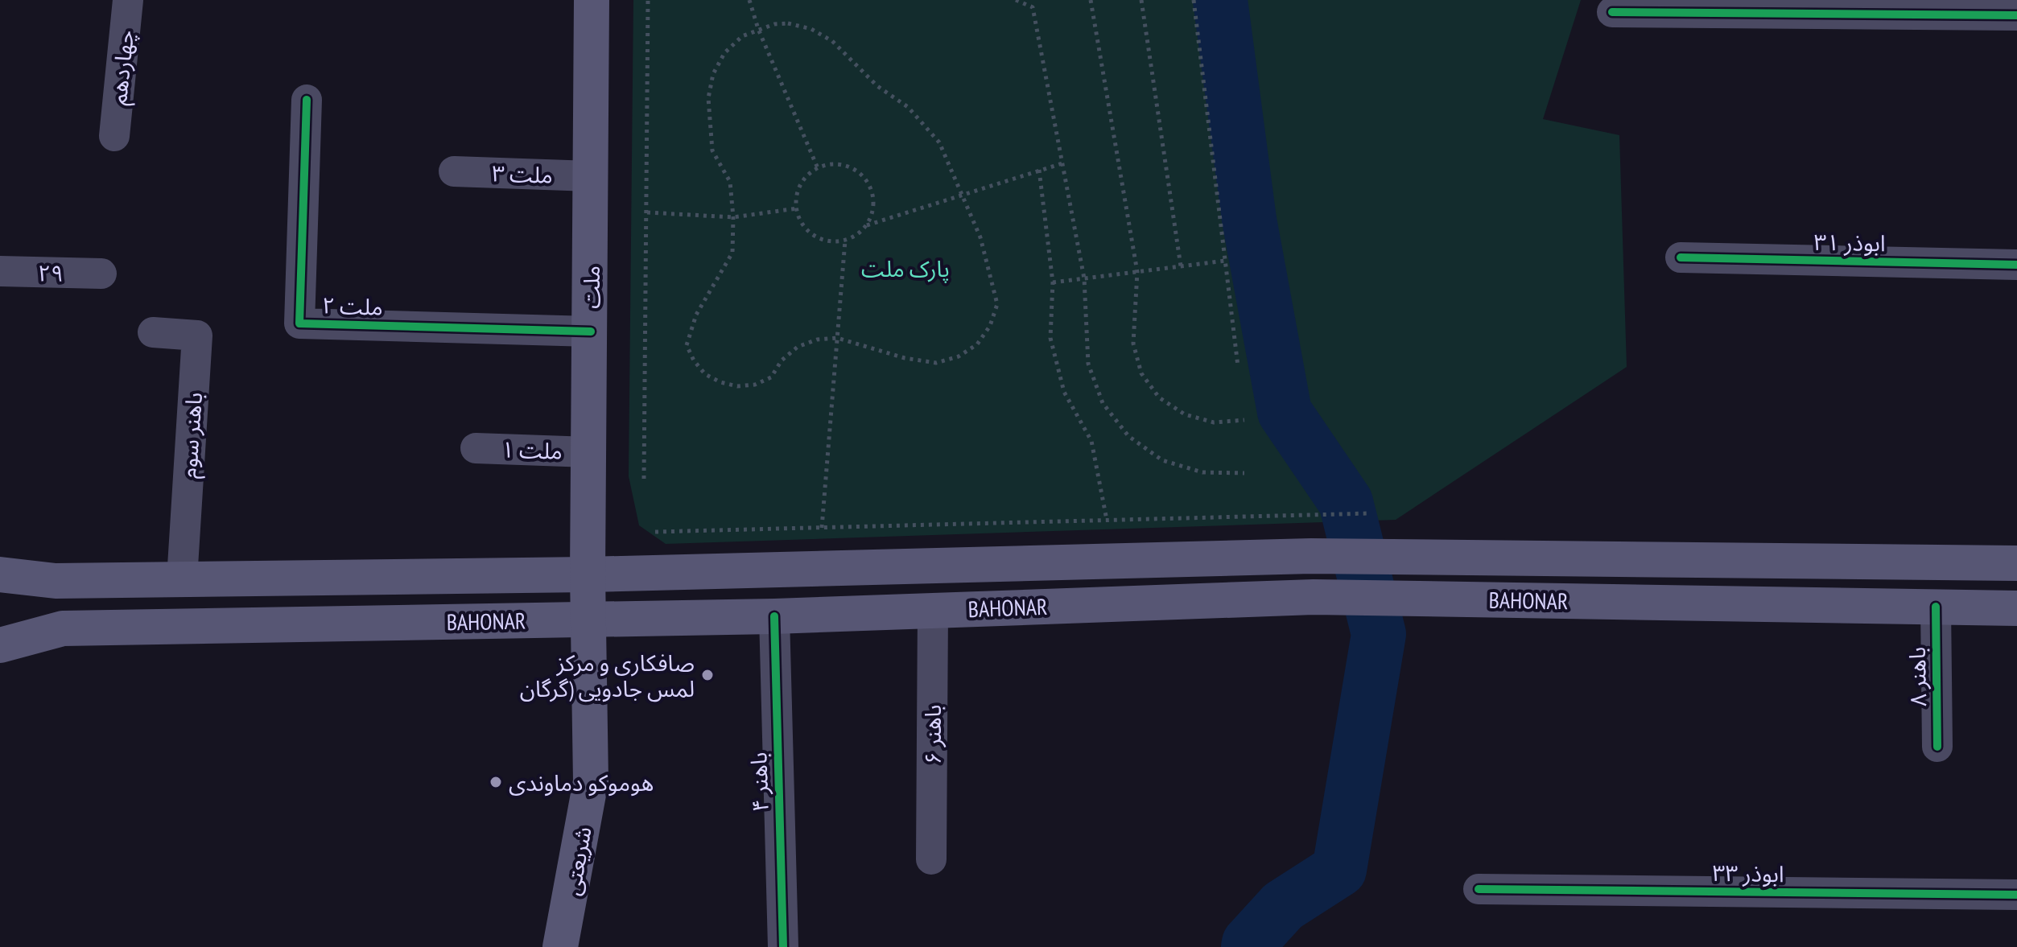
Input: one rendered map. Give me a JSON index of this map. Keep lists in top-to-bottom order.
{
  "streets": {
    "main road": ["ملت", "BAHONAR", "شریعتی"],
    "street": [
      "چهاردهم",
      "۳ ملت",
      "ابوذر ۳۱",
      "۲۹",
      "۲ ملت",
      "باهنر سوم",
      "ملت ۱",
      "۸ باهنر",
      "۶ باهنر",
      "۴ باهنر",
      "ابوذر ۳۳"
    ]
  },
  "crossings": [
    ["۳ ملت", "ملت"],
    ["ملت", "۲ ملت"],
    ["ملت", "ملت ۱"],
    ["ملت", "BAHONAR"],
    ["ملت", "شریعتی"],
    ["باهنر سوم", "BAHONAR"],
    ["BAHONAR", "۸ باهنر"],
    ["BAHONAR", "۶ باهنر"],
    ["BAHONAR", "۴ باهنر"],
    ["BAHONAR", "شریعتی"]
  ],
  "parks": ["پارک ملت"],
  "places": ["صافکاری و مرکز لمس جادویی (گرگان", "هوموکو دماوندی"]
}
